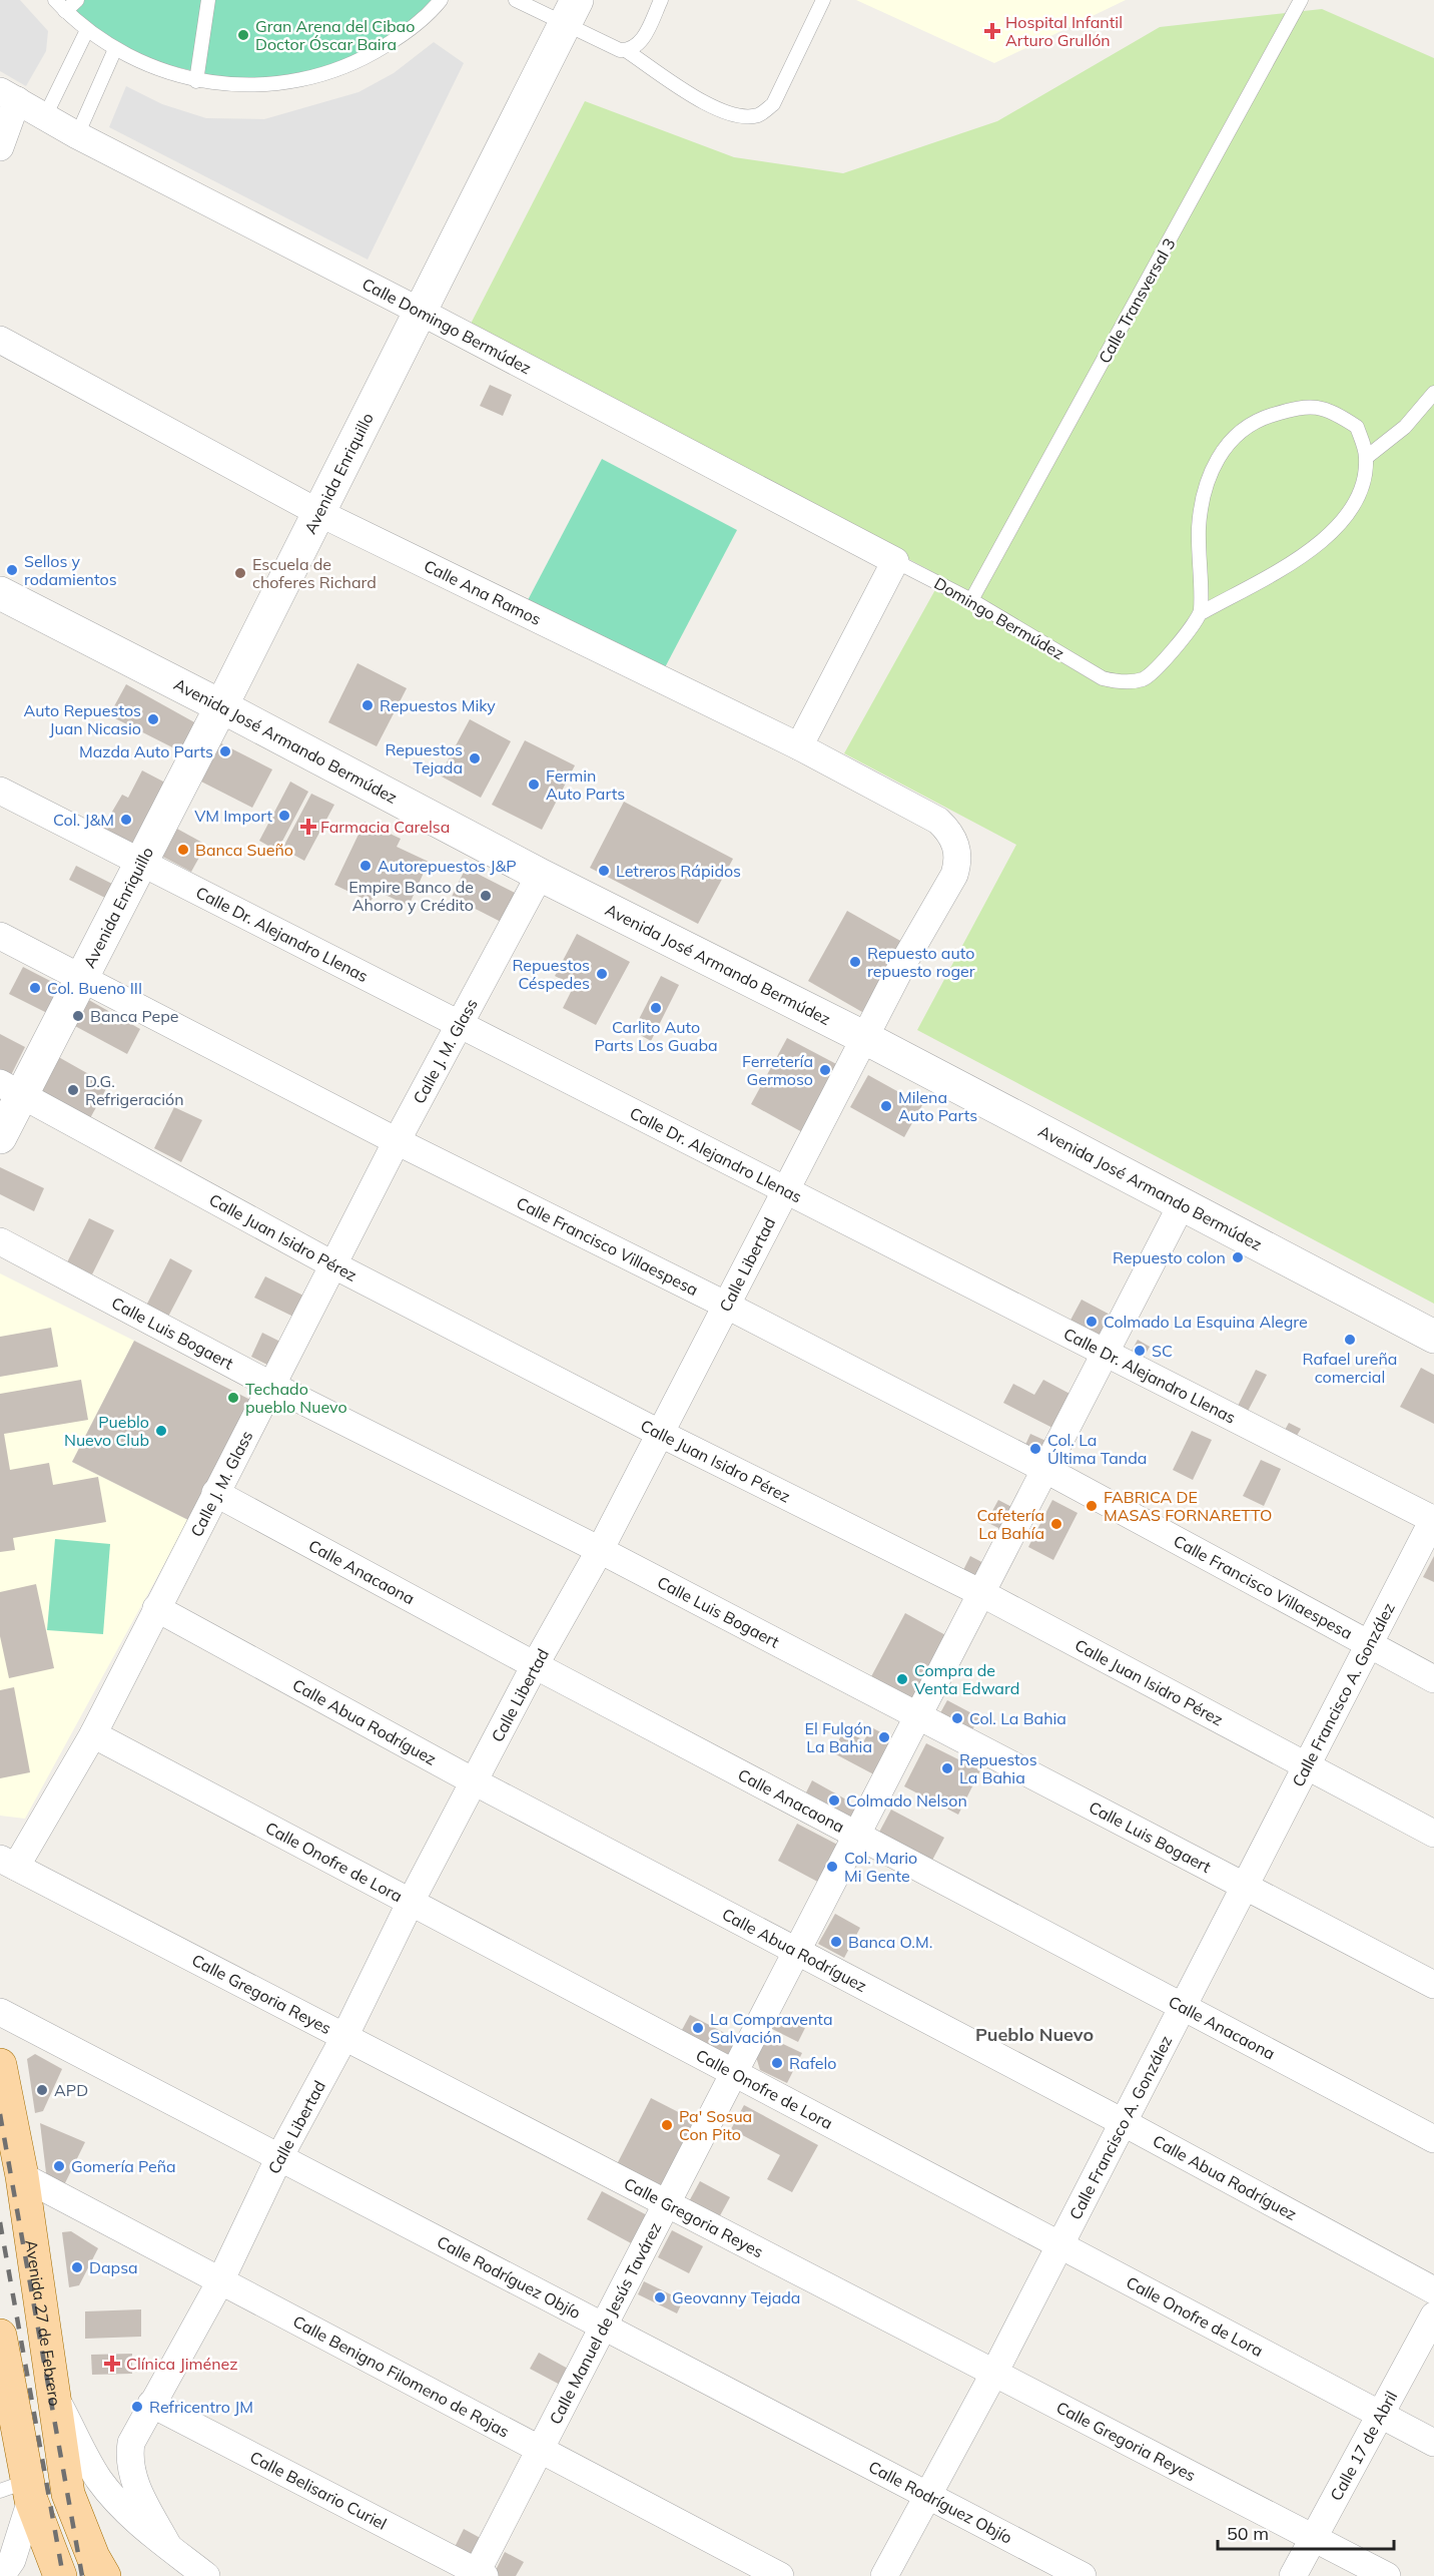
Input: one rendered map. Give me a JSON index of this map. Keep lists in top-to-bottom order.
{
  "streets": {
    "main road": ["Avenida 27 de Febrero"],
    "street": [
      "Calle Domingo Bermúdez",
      "Avenida Enriquillo",
      "Calle Ana Ramos",
      "Avenida José Armando Bermúdez",
      "Calle Dr. Alejandro Llenas",
      "Calle J. M. Glass",
      "Calle Juan Isidro Pérez",
      "Calle Francisco Villaespesa",
      "Calle Libertad",
      "Calle Luis Bogaert",
      "Calle Anacaona",
      "Calle Francisco A. González",
      "Calle Abua Rodríguez",
      "Calle Onofre de Lora",
      "Calle Gregoria Reyes",
      "Calle Rodríguez Objío",
      "Calle Manuel de Jesús Tavárez",
      "Calle Benigno Filomeno de Rojas",
      "Calle 17 de Abril",
      "Calle Belisario Curiel"
    ],
    "lane": ["Calle Transversal 3", "Domingo Bermúdez"]
  },
  "crossings": [
    ["Calle Transversal 3", "Domingo Bermúdez"],
    ["Calle Domingo Bermúdez", "Avenida Enriquillo"],
    ["Calle Domingo Bermúdez", "Domingo Bermúdez"],
    ["Avenida Enriquillo", "Calle Ana Ramos"],
    ["Avenida Enriquillo", "Avenida José Armando Bermúdez"],
    ["Avenida Enriquillo", "Calle Dr. Alejandro Llenas"],
    ["Avenida Enriquillo", "Calle Juan Isidro Pérez"],
    ["Avenida Enriquillo", "Calle Francisco Villaespesa"],
    ["Calle Ana Ramos", "Calle Libertad"],
    ["Avenida José Armando Bermúdez", "Calle J. M. Glass"],
    ["Avenida José Armando Bermúdez", "Calle Libertad"],
    ["Avenida José Armando Bermúdez", "Calle Manuel de Jesús Tavárez"],
    ["Calle Dr. Alejandro Llenas", "Calle J. M. Glass"],
    ["Calle Dr. Alejandro Llenas", "Calle Libertad"],
    ["Calle Dr. Alejandro Llenas", "Calle Francisco A. González"],
    ["Calle Dr. Alejandro Llenas", "Calle Manuel de Jesús Tavárez"],
    ["Calle J. M. Glass", "Calle Juan Isidro Pérez"],
    ["Calle J. M. Glass", "Calle Francisco Villaespesa"],
    ["Calle J. M. Glass", "Calle Luis Bogaert"],
    ["Calle J. M. Glass", "Calle Anacaona"],
    ["Calle J. M. Glass", "Calle Abua Rodríguez"],
    ["Calle J. M. Glass", "Calle Onofre de Lora"],
    ["Calle J. M. Glass", "Calle Gregoria Reyes"],
    ["Calle Juan Isidro Pérez", "Calle Libertad"],
    ["Calle Juan Isidro Pérez", "Calle Francisco A. González"],
    ["Calle Juan Isidro Pérez", "Calle Manuel de Jesús Tavárez"],
    ["Calle Francisco Villaespesa", "Calle Libertad"],
    ["Calle Francisco Villaespesa", "Calle Francisco A. González"],
    ["Calle Francisco Villaespesa", "Calle Manuel de Jesús Tavárez"],
    ["Calle Libertad", "Calle Luis Bogaert"],
    ["Calle Libertad", "Calle Anacaona"],
    ["Calle Libertad", "Calle Abua Rodríguez"],
    ["Calle Libertad", "Calle Onofre de Lora"],
    ["Calle Libertad", "Calle Gregoria Reyes"],
    ["Calle Libertad", "Calle Rodríguez Objío"],
    ["Calle Libertad", "Calle Benigno Filomeno de Rojas"],
    ["Calle Libertad", "Calle Belisario Curiel"],
    ["Calle Luis Bogaert", "Calle Francisco A. González"],
    ["Calle Luis Bogaert", "Calle Manuel de Jesús Tavárez"],
    ["Calle Anacaona", "Calle Francisco A. González"],
    ["Calle Anacaona", "Calle Manuel de Jesús Tavárez"],
    ["Calle Francisco A. González", "Calle Abua Rodríguez"],
    ["Calle Francisco A. González", "Calle Onofre de Lora"],
    ["Calle Francisco A. González", "Calle Gregoria Reyes"],
    ["Calle Francisco A. González", "Calle Rodríguez Objío"],
    ["Calle Abua Rodríguez", "Calle Manuel de Jesús Tavárez"],
    ["Calle Onofre de Lora", "Calle Manuel de Jesús Tavárez"],
    ["Calle Onofre de Lora", "Calle 17 de Abril"],
    ["Calle Gregoria Reyes", "Calle Manuel de Jesús Tavárez"],
    ["Calle Gregoria Reyes", "Calle 17 de Abril"],
    ["Calle Rodríguez Objío", "Calle Manuel de Jesús Tavárez"],
    ["Calle Manuel de Jesús Tavárez", "Calle Benigno Filomeno de Rojas"],
    ["Calle Manuel de Jesús Tavárez", "Calle Belisario Curiel"],
    ["Avenida 27 de Febrero", "Calle Benigno Filomeno de Rojas"]
  ],
  "districts": ["Pueblo Nuevo"],
  "places": {
    "health": ["Hospital Infantil Arturo Grullón", "Farmacia Carelsa", "Clínica Jiménez"],
    "other": [
      "Gran Arena del Cibao Doctor Óscar Baira",
      "Sellos y rodamientos",
      "Escuela de choferes Richard",
      "Repuestos Miky",
      "Auto Repuestos Juan Nicasio",
      "Mazda Auto Parts",
      "Repuestos Tejada",
      "Fermin Auto Parts",
      "VM Import",
      "Col. J&M",
      "Banca Sueño",
      "Autorepuestos J&P",
      "Letreros Rápidos",
      "Empire Banco de Ahorro y Crédito",
      "Repuesto auto repuesto roger",
      "Repuestos Céspedes",
      "Col. Bueno III",
      "Carlito Auto Parts Los Guaba",
      "Banca Pepe",
      "Ferretería Germoso",
      "D.G. Refrigeración",
      "Milena Auto Parts",
      "Repuesto colon",
      "Colmado La Esquina Alegre",
      "Rafael ureña comercial",
      "SC",
      "Techado pueblo Nuevo",
      "Pueblo Nuevo Club",
      "Col. La Última Tanda",
      "FABRICA DE MASAS FORNARETTO",
      "Cafetería La Bahía",
      "Compra de Venta Edward",
      "Col. La Bahia",
      "El Fulgón La Bahia",
      "Repuestos La Bahia",
      "Colmado Nelson",
      "Col. Mario Mi Gente",
      "Banca O.M.",
      "La Compraventa Salvación",
      "Rafelo",
      "APD",
      "Pa' Sosua Con Pito",
      "Gomería Peña",
      "Dapsa",
      "Geovanny Tejada",
      "Refricentro JM"
    ]
  },
  "scale_bar": "50 m"
}
